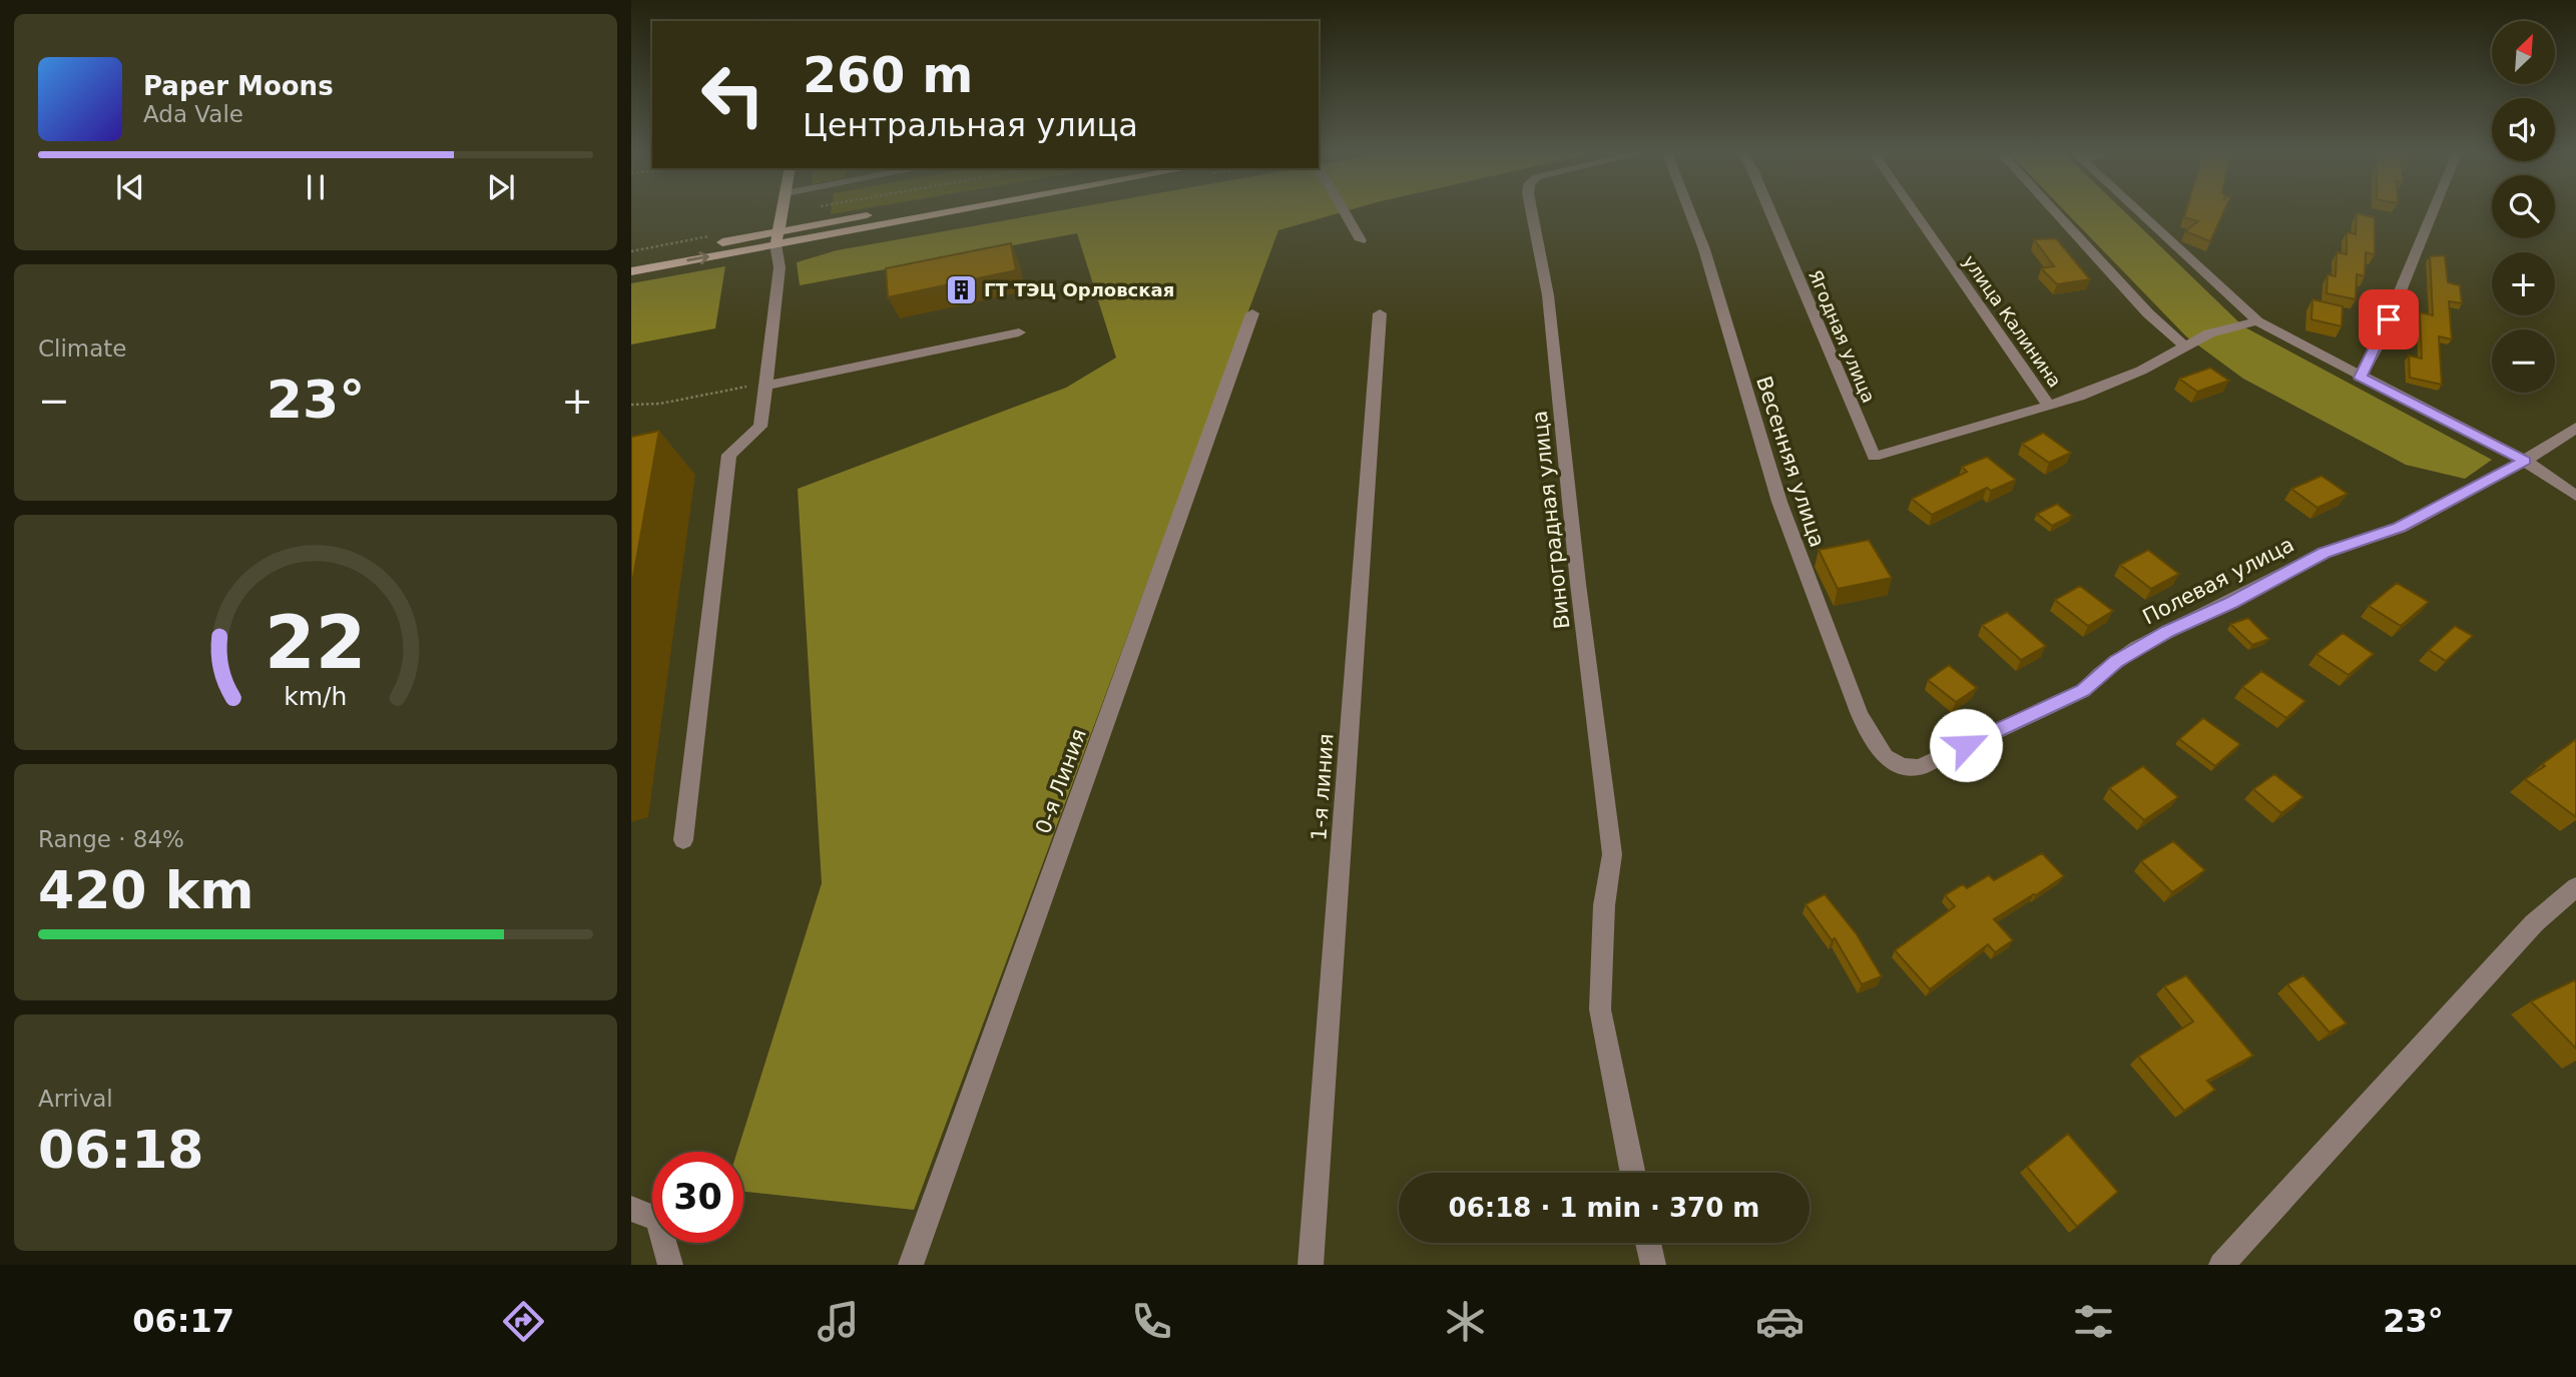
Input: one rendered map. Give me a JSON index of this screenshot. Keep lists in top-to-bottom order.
{
  "streets": {
    "street": [
      "улица Калинина",
      "Ягодная улица",
      "Весенняя улица",
      "Виноградная улица",
      "Полевая улица",
      "0-я Линия",
      "1-я линия"
    ]
  },
  "crossings": [
    ["улица Калинина", "Ягодная улица"],
    ["Весенняя улица", "Полевая улица"]
  ],
  "places": {
    "building": ["ГТ ТЭЦ Орловская"]
  },
  "north": "top right",
  "page": {
    "map_buttons": ["+", "−"],
    "turn": ["260 m", "Центральная улица"],
    "song": ["Paper Moons", "Ada Vale"],
    "tile": [
      "Climate",
      ["Range · 84%", "420 km"],
      ["Arrival", "06:18"]
    ],
    "heat": ["−", "23°", "+"],
    "limit": "30",
    "trip": "06:18 · 1 min · 370 m",
    "tabs": ["06:17", "23°"],
    "gauge": ["22", "km/h"]
  }
}
